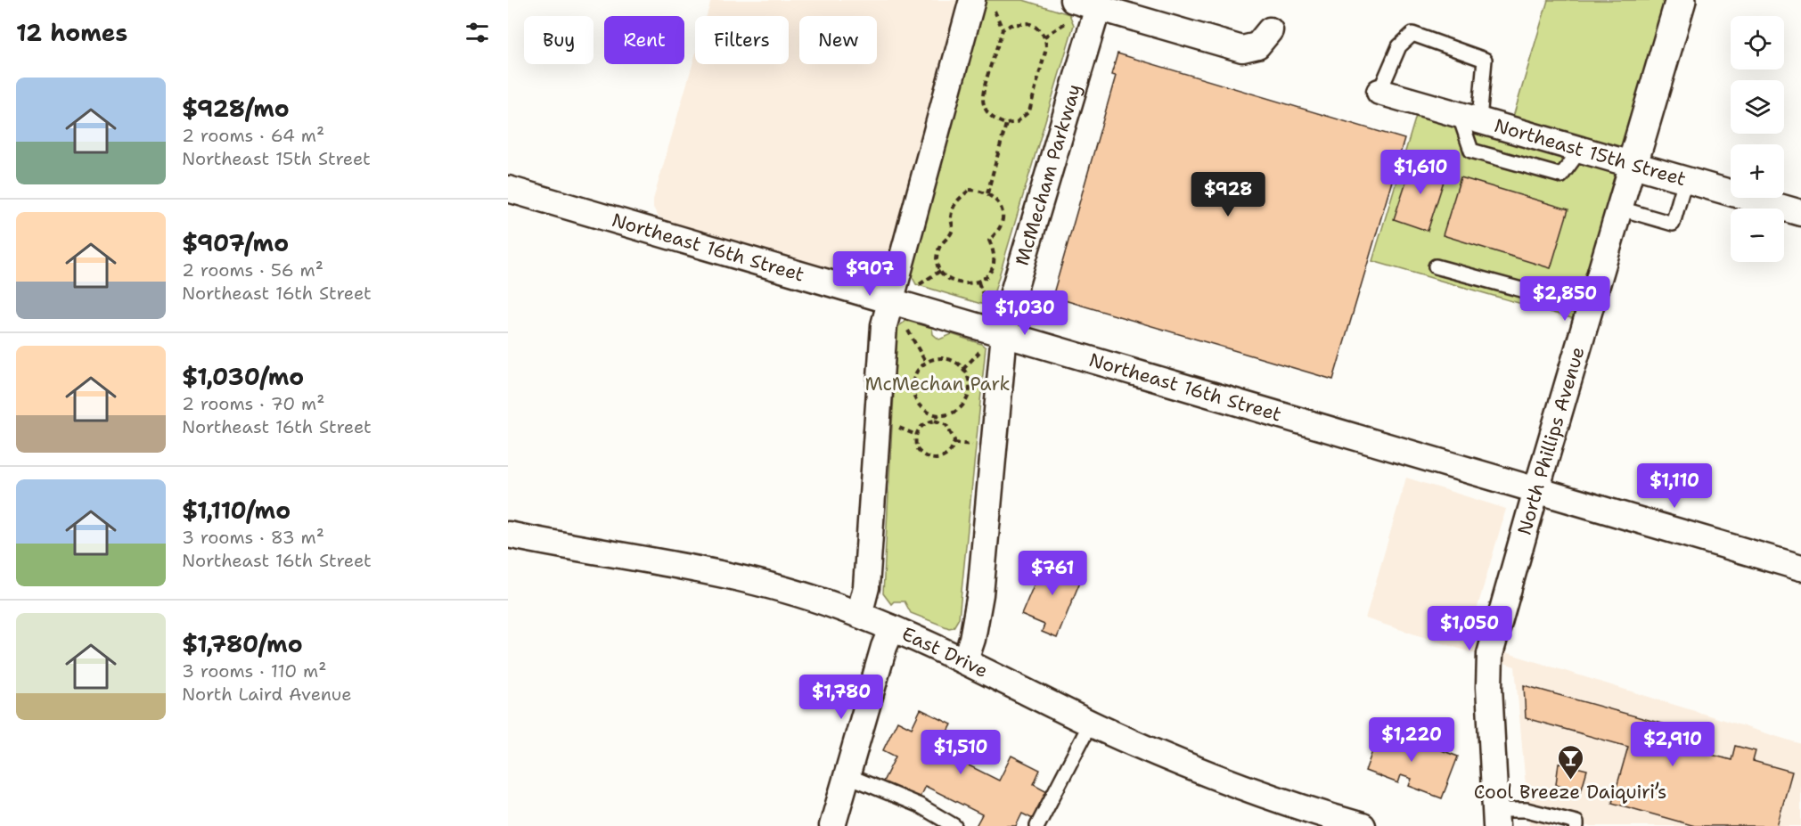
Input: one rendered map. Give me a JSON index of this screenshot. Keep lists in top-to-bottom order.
{
  "streets": {
    "street": [
      "Northeast 15th Street",
      "McMecham Parkway",
      "Northeast 16th Street",
      "North Phillips Avenue",
      "East Drive"
    ]
  },
  "crossings": [
    ["Northeast 15th Street", "North Phillips Avenue"],
    ["McMecham Parkway", "Northeast 16th Street"],
    ["McMecham Parkway", "East Drive"],
    ["Northeast 16th Street", "North Phillips Avenue"]
  ],
  "parks": ["McMechan Park"],
  "places": {
    "bar": ["Cool Breeze Daiquiri’s"]
  },
  "page": {
    "heading": "12 homes",
    "map_buttons": ["+", "−"],
    "chip": [
      "Buy",
      "Rent",
      "Filters",
      "New"
    ],
    "list": [
      {
        "name": "$928/mo",
        "note": "2 rooms · 64 m² · Northeast 15th Street"
      },
      {
        "name": "$907/mo",
        "note": "2 rooms · 56 m² · Northeast 16th Street"
      },
      {
        "name": "$1,030/mo",
        "note": "2 rooms · 70 m² · Northeast 16th Street"
      },
      {
        "name": "$1,110/mo",
        "note": "3 rooms · 83 m² · Northeast 16th Street"
      },
      {
        "name": "$1,780/mo",
        "note": "3 rooms · 110 m² · North Laird Avenue"
      }
    ],
    "price": [
      "$1,610",
      "$928",
      "$907",
      "$2,850",
      "$1,030",
      "$1,110",
      "$761",
      "$1,050",
      "$1,780",
      "$1,220",
      "$2,910",
      "$1,510"
    ]
  }
}
